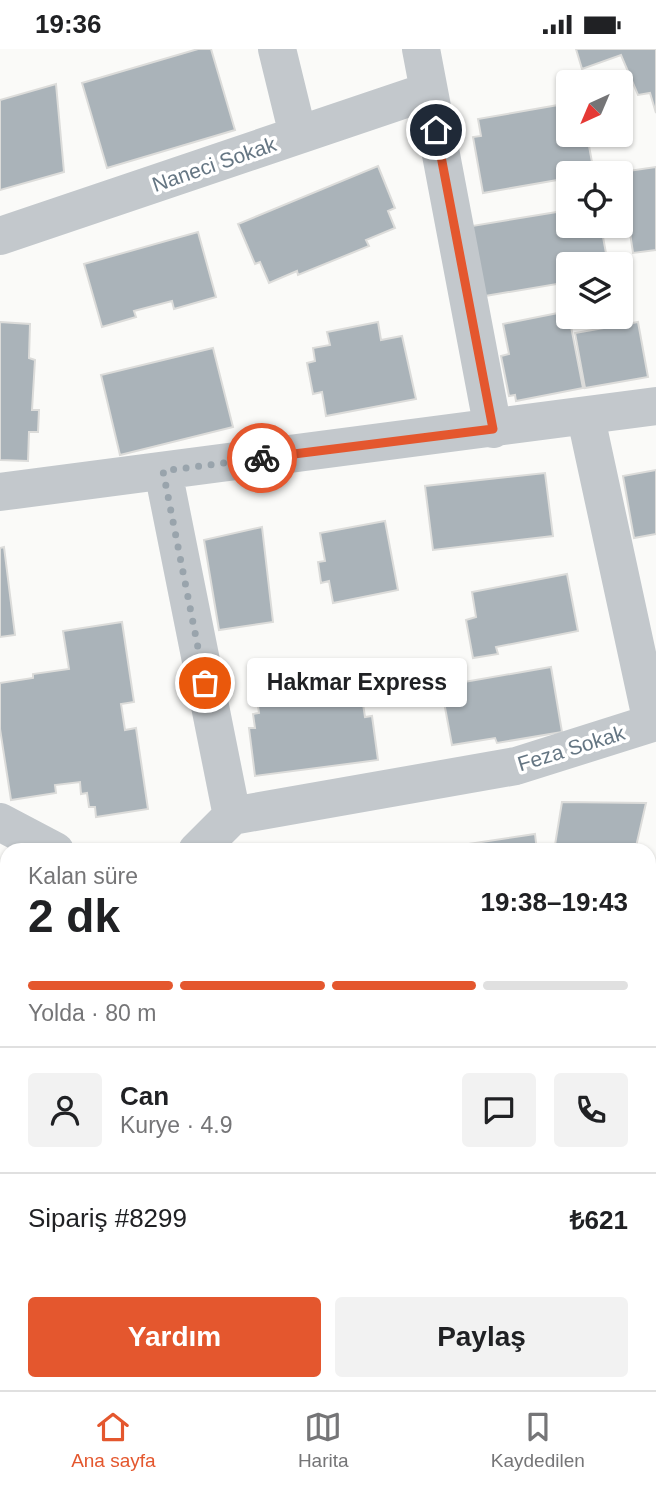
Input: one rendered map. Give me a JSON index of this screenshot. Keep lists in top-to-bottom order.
{
  "streets": {
    "street": ["Naneci Sokak", "Feza Sokak"]
  },
  "places": ["Hakmar Express"],
  "north": "bottom left",
  "page": {
    "status": "19:36",
    "bubble": "Hakmar Express",
    "heading": ["2 dk", "Kalan süre", "19:38–19:43"],
    "panel": [
      "Can",
      "Kurye · 4.9",
      "Sipariş #8299",
      "₺621"
    ],
    "bar": "Yolda · 80 m",
    "buttons": ["Yardım", "Paylaş"],
    "tabs": ["Ana sayfa", "Harita", "Kaydedilen"]
  }
}
